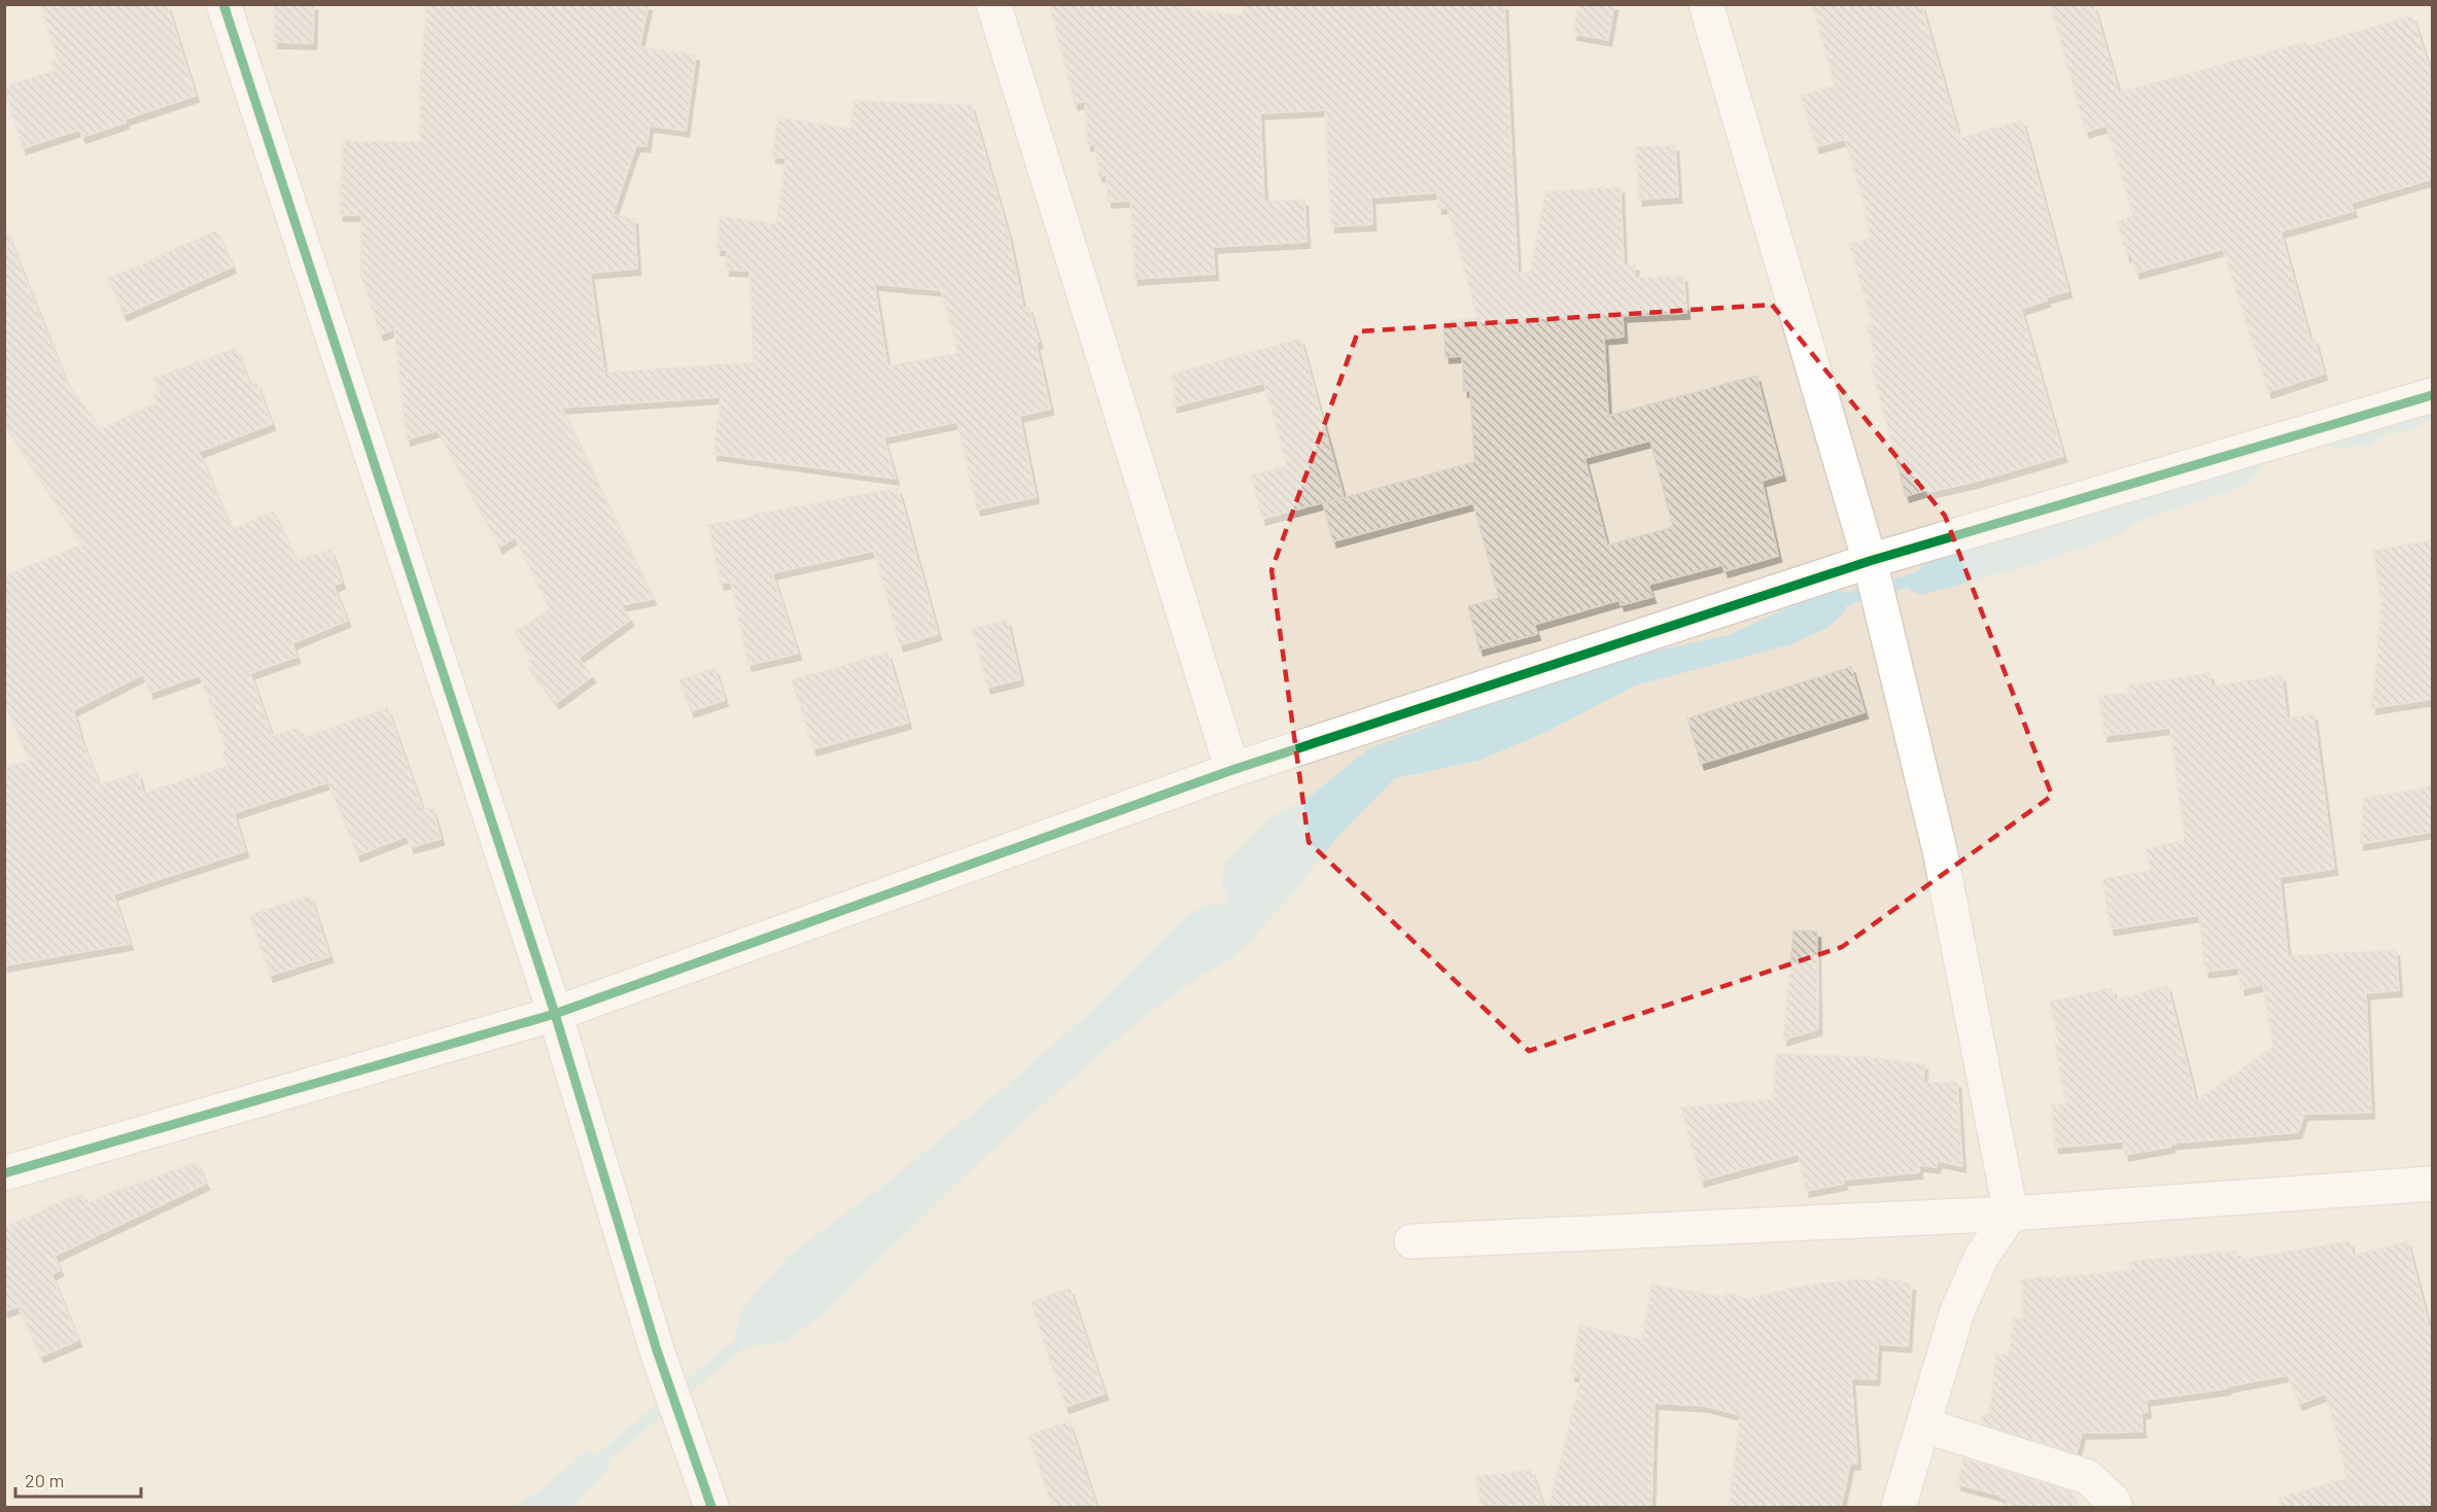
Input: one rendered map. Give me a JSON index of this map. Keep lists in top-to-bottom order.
{
  "scale_bar": "20 m"
}
